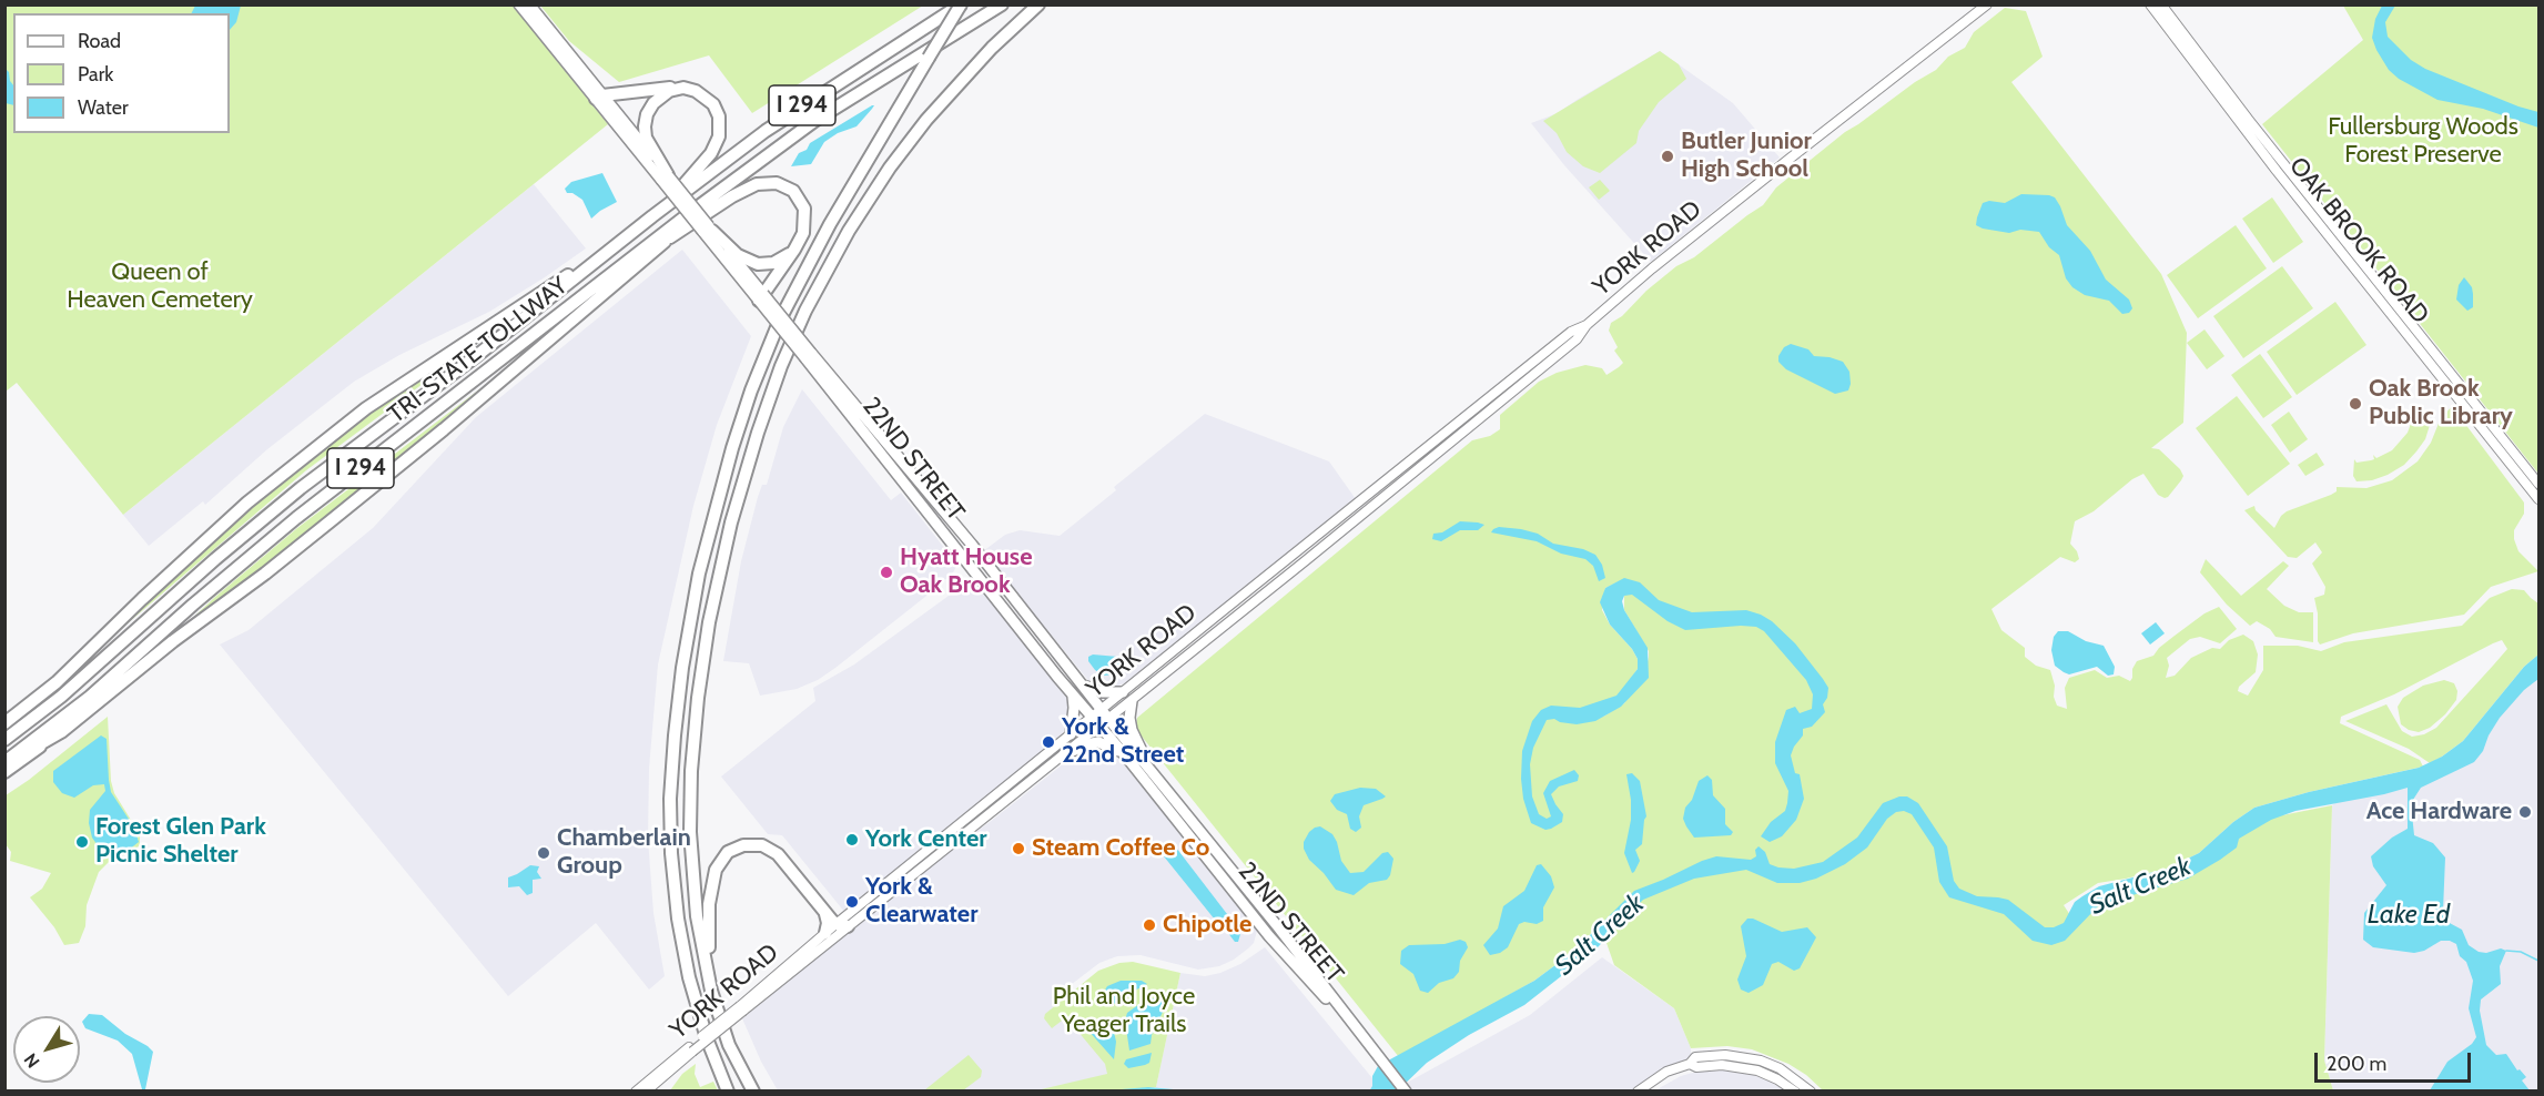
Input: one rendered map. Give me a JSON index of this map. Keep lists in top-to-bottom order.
{
  "streets": {
    "highway": ["I 294", "TRI-STATE TOLLWAY"],
    "main road": ["OAK BROOK ROAD", "YORK ROAD", "22ND STREET"]
  },
  "crossings": [
    ["YORK ROAD", "22ND STREET"]
  ],
  "water": ["Salt Creek", "Lake Ed"],
  "parks": ["Fullersburg Woods Forest Preserve", "Queen of Heaven Cemetery", "Phil and Joyce Yeager Trails"],
  "places": [
    "Butler Junior High School",
    "Oak Brook Public Library",
    "Hyatt House Oak Brook",
    "York & 22nd Street",
    "Ace Hardware",
    "York Center",
    "Forest Glen Park Picnic Shelter",
    "Steam Coffee Co",
    "Chamberlain Group",
    "York & Clearwater",
    "Chipotle"
  ],
  "legend": ["Road", "Park", "Water"],
  "scale_bar": "200 m",
  "north": "bottom left"
}
